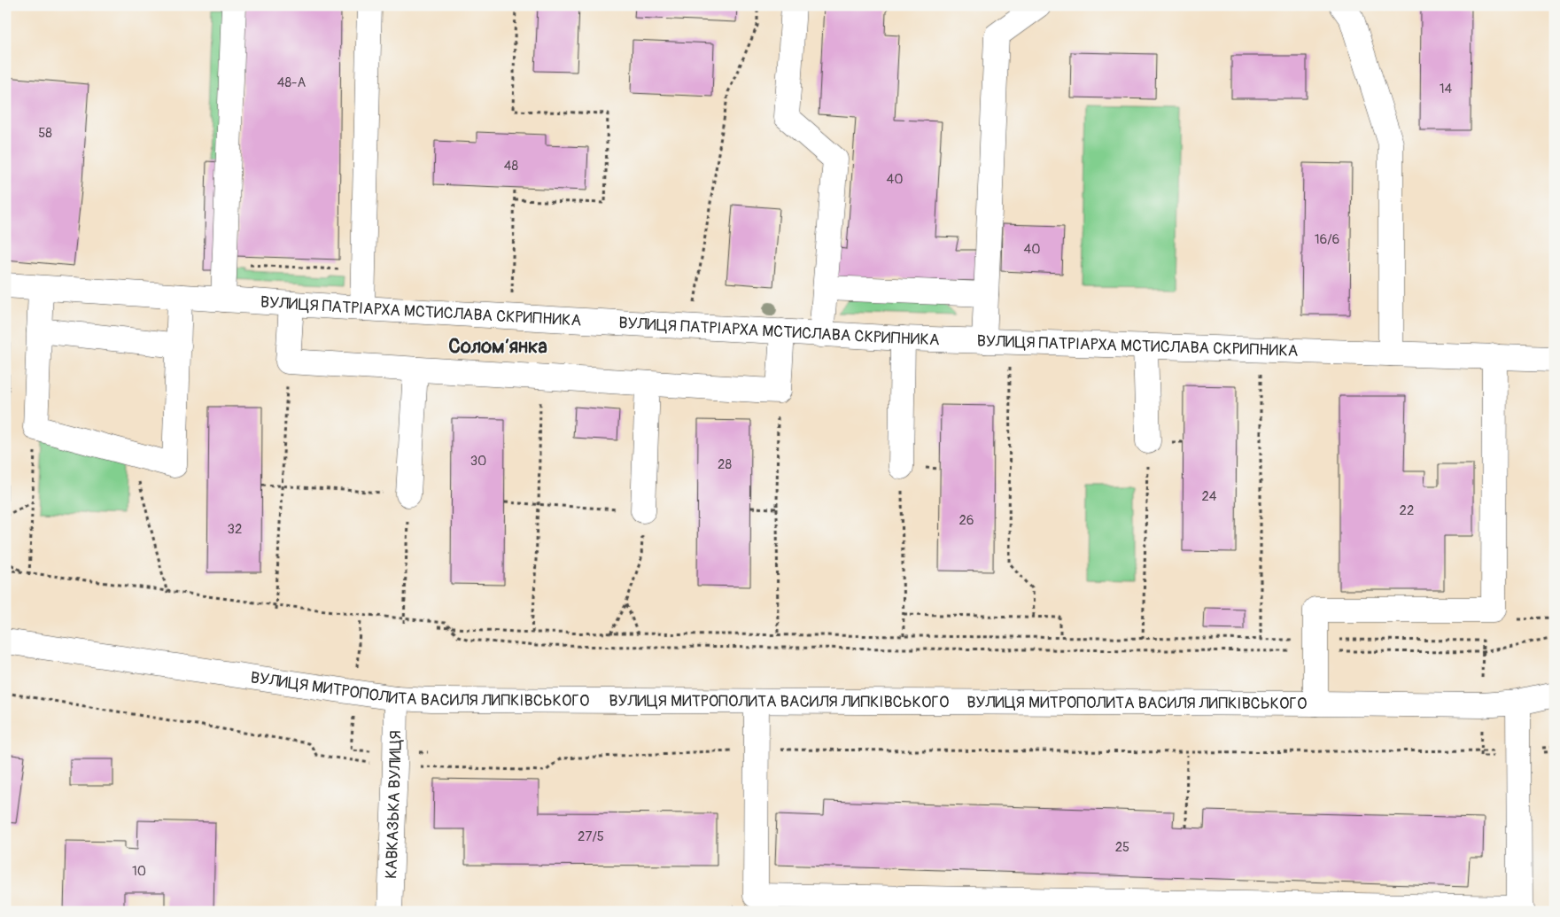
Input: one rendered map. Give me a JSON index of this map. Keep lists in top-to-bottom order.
{
  "streets": {
    "street": ["ВУЛИЦЯ ПАТРІАРХА МСТИСЛАВА СКРИПНИКА", "ВУЛИЦЯ МИТРОПОЛИТА ВАСИЛЯ ЛИПКІВСЬКОГО", "КАВКАЗЬКА ВУЛИЦЯ"]
  },
  "crossings": [
    ["ВУЛИЦЯ МИТРОПОЛИТА ВАСИЛЯ ЛИПКІВСЬКОГО", "КАВКАЗЬКА ВУЛИЦЯ"]
  ],
  "districts": ["Соломʼянка"],
  "house_numbers": [
    "48-А",
    "14",
    "58",
    "48",
    "40",
    "16/6",
    "40",
    "30",
    "28",
    "24",
    "22",
    "26",
    "32",
    "27/5",
    "25",
    "10"
  ]
}
